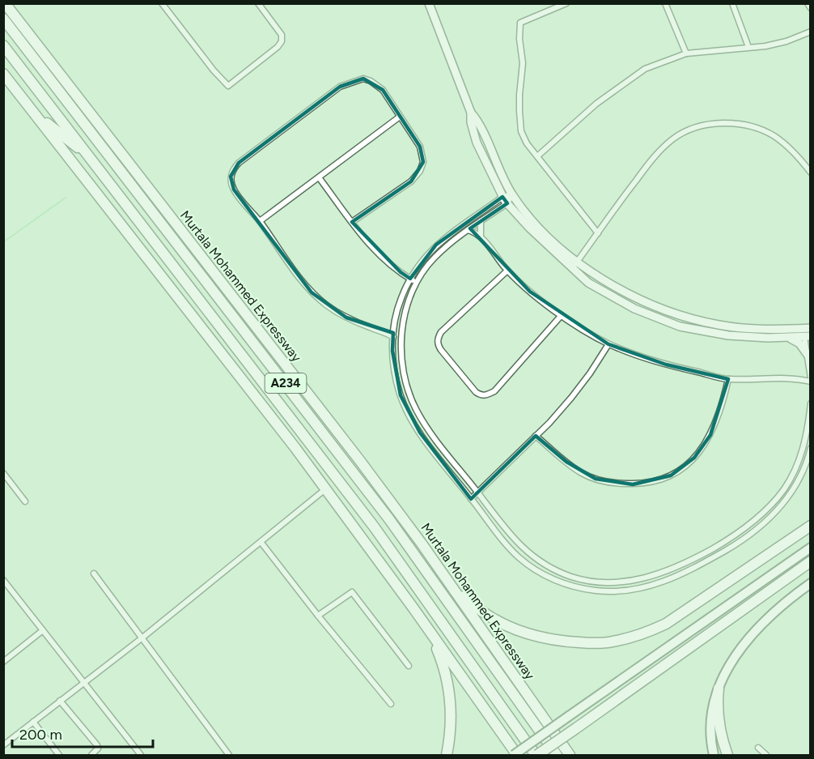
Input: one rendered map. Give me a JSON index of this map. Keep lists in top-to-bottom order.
{
  "streets": {
    "highway": ["Murtala Mohammed Expressway", "A234"]
  },
  "scale_bar": "200 m"
}
